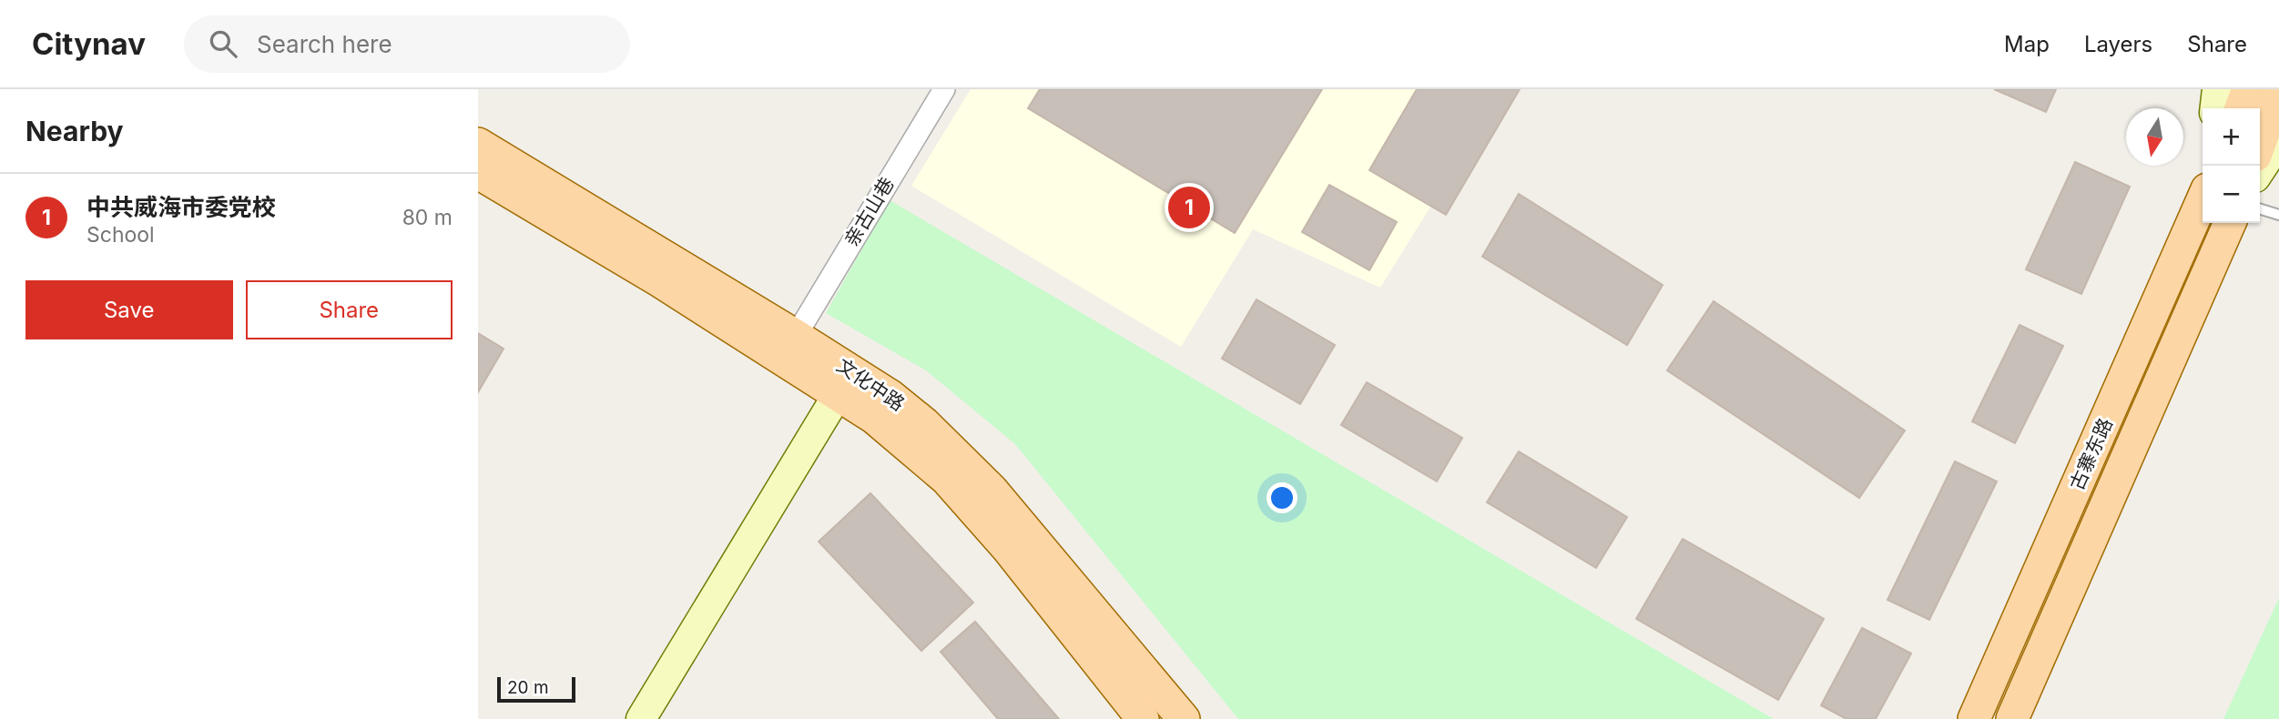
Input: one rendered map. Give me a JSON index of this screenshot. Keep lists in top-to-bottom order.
{
  "streets": {
    "main road": ["文化中路", "古寨东路"],
    "street": ["亲古山巷"]
  },
  "crossings": [
    ["亲古山巷", "文化中路"]
  ],
  "scale_bar": "20 m",
  "north": "bottom",
  "page": {
    "header": "Citynav",
    "search": "Search here",
    "nav": ["Map", "Layers", "Share"],
    "heading": "Nearby",
    "map_buttons": ["+", "−"],
    "list": [
      {
        "mark": "1",
        "name": "中共威海市委党校",
        "note": "School",
        "value": "80 m"
      }
    ],
    "pins": "1",
    "buttons": ["Save", "Share"],
    "scale": "20 m"
  }
}
